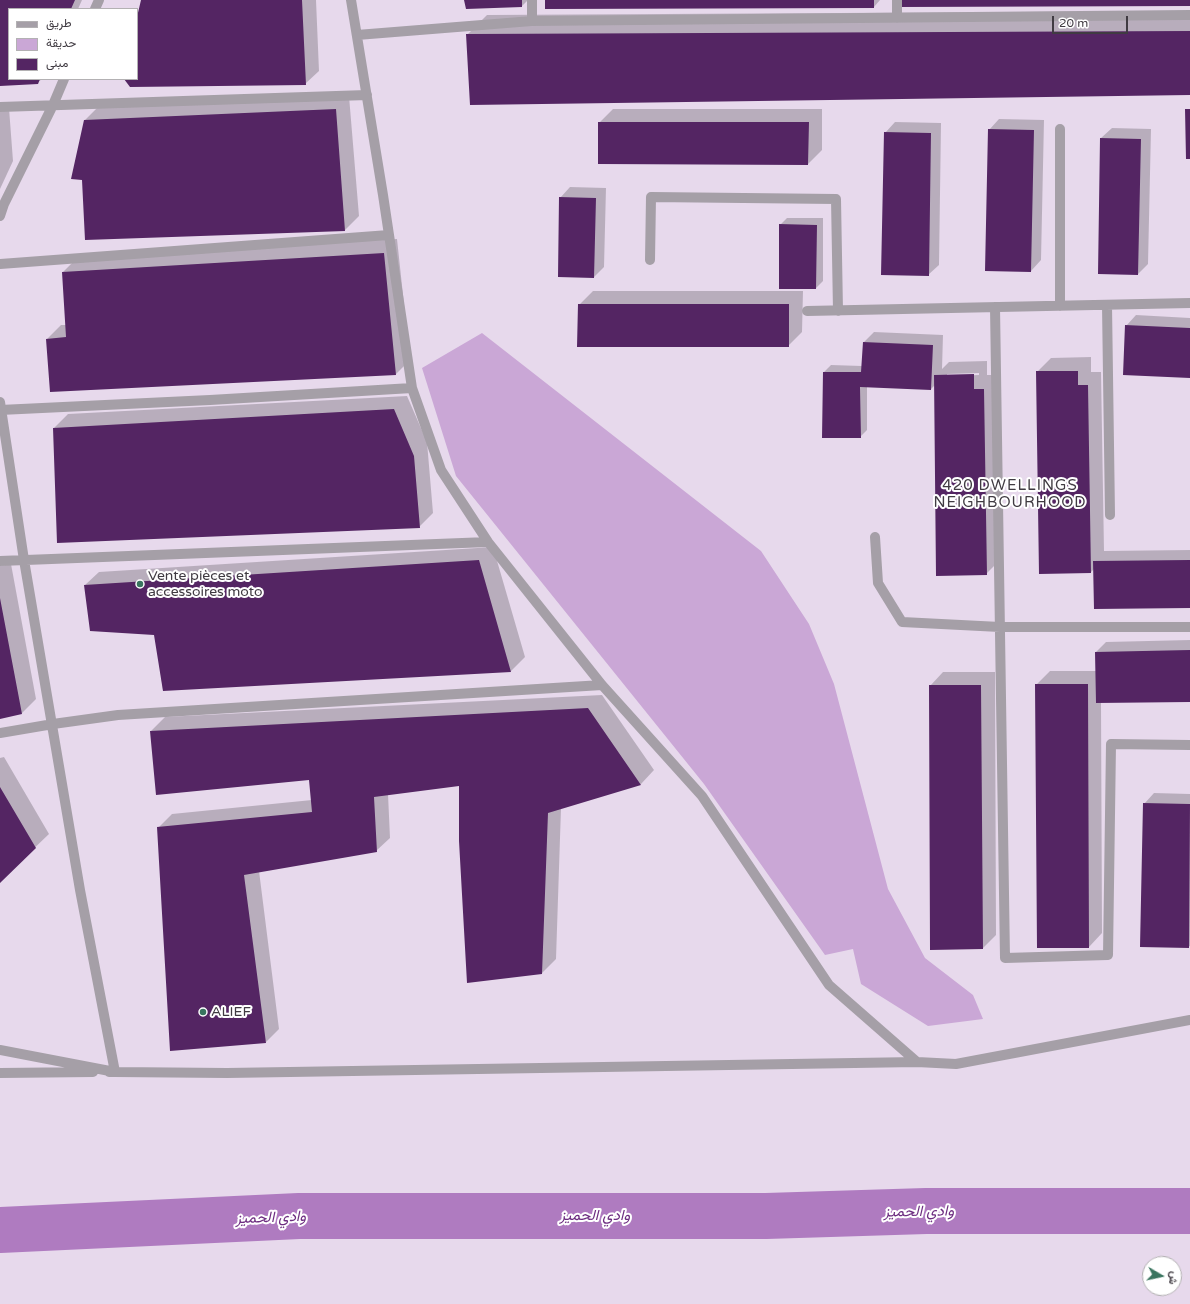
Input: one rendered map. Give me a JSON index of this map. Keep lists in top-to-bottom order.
{
  "districts": ["420 DWELLINGS NEIGHBOURHOOD"],
  "water": ["وادي الحميز"],
  "places": ["Vente pièces et accessoires moto", "ALIEF"],
  "legend": ["طريق", "حديقة", "مبنى"],
  "scale_bar": "20 m",
  "north": "right"
}
